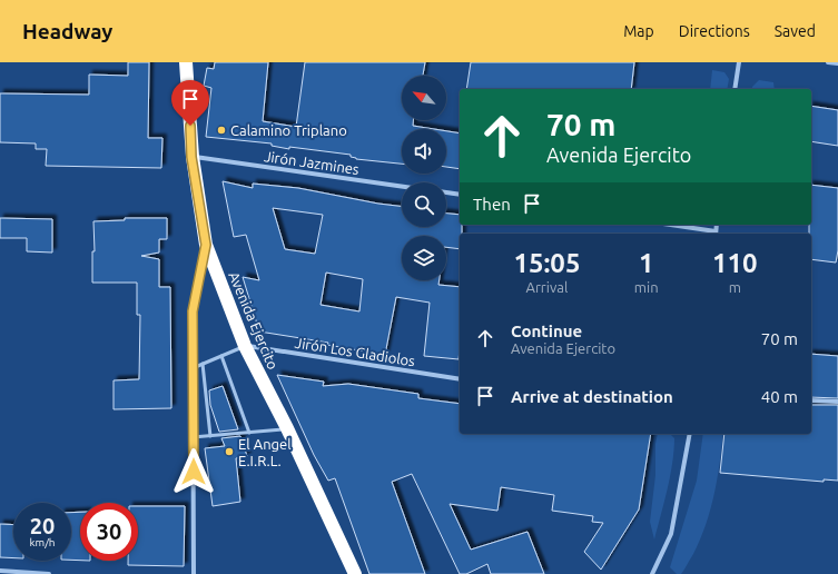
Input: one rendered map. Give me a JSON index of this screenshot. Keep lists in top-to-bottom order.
{
  "streets": {
    "highway": ["Avenida Ejercito"],
    "street": ["Jirón Jazmines", "Jirón Los Gladiolos"]
  },
  "crossings": [
    ["Jirón Jazmines", "Avenida Ejercito"],
    ["Avenida Ejercito", "Jirón Los Gladiolos"]
  ],
  "places": ["Calamino Triplano", "El Angel E.I.R.L."],
  "north": "top left",
  "page": {
    "header": "Headway",
    "nav": ["Map", "Directions", "Saved"],
    "turn": ["70 m", "Avenida Ejercito"],
    "then": "Then",
    "eta": [
      "15:05",
      "Arrival",
      "1",
      "min",
      "110",
      "m"
    ],
    "list": [
      {
        "name": "Continue",
        "note": "Avenida Ejercito",
        "value": "70 m"
      },
      {
        "name": "Arrive at destination",
        "value": "40 m"
      }
    ],
    "speed": "20 km/h",
    "limit": "30"
  }
}
